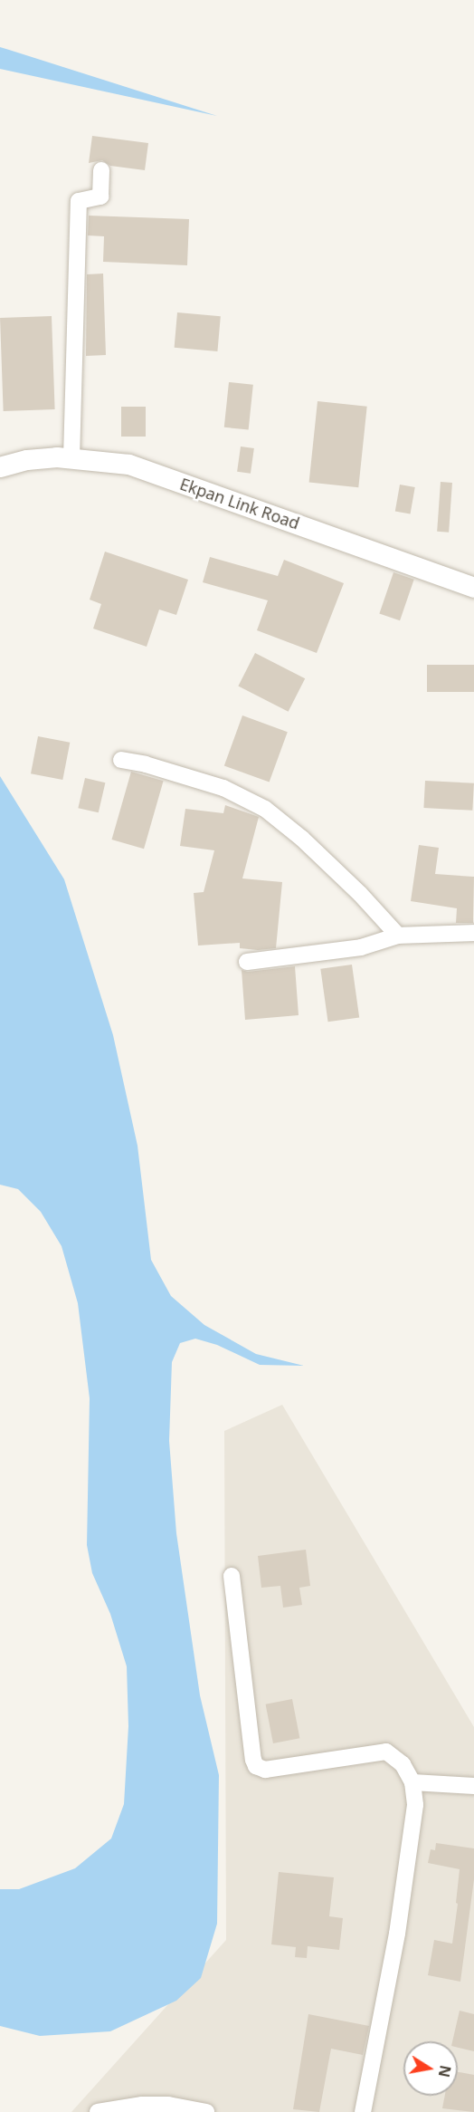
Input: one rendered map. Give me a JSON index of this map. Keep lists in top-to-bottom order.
{
  "streets": {
    "street": ["Ekpan Link Road"]
  },
  "north": "right"
}
